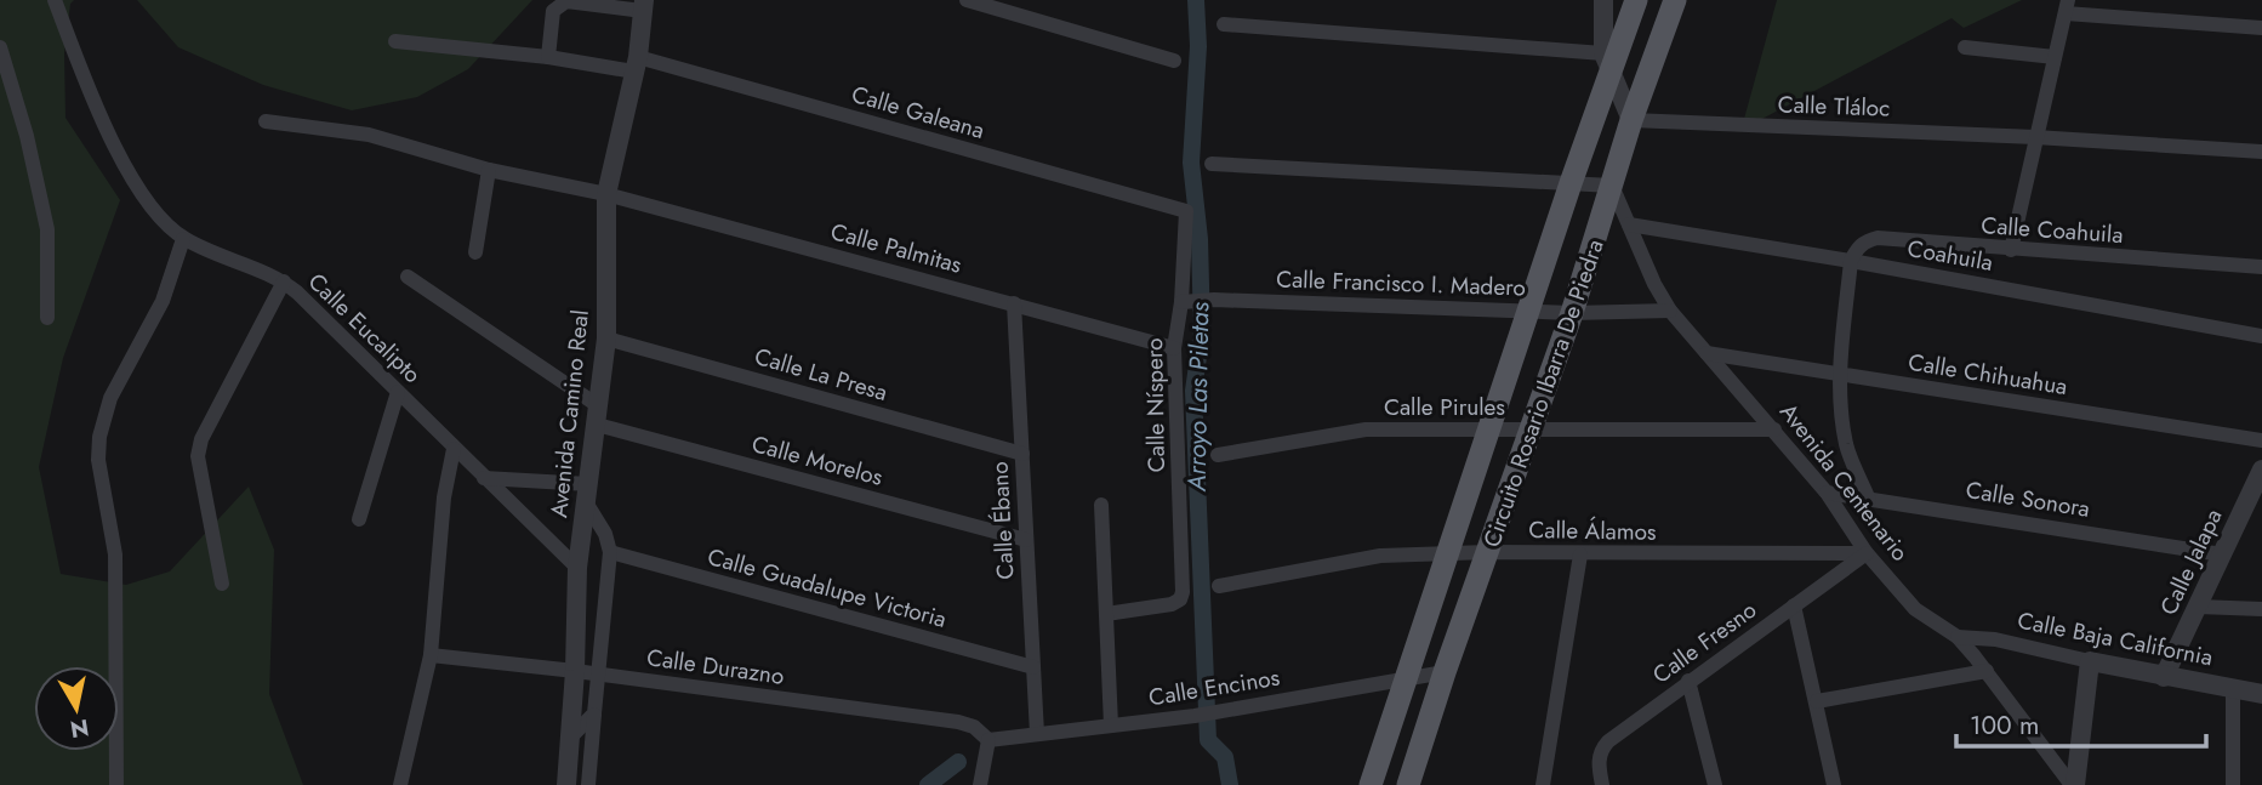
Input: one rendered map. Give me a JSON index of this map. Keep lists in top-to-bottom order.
{
  "streets": {
    "main road": ["Circuito Rosario Ibarra De Piedra"],
    "street": [
      "Calle Tláloc",
      "Calle Galeana",
      "Calle Coahuila",
      "Calle Palmitas",
      "Coahuila",
      "Calle Francisco I. Madero",
      "Calle Eucalipto",
      "Calle La Presa",
      "Calle Chihuahua",
      "Calle Níspero",
      "Calle Pirules",
      "Avenida Camino Real",
      "Calle Morelos",
      "Avenida Centenario",
      "Calle Sonora",
      "Calle Ébano",
      "Calle Álamos",
      "Calle Jalapa",
      "Calle Guadalupe Victoria",
      "Calle Baja California",
      "Calle Fresno",
      "Calle Durazno",
      "Calle Encinos"
    ]
  },
  "crossings": [
    ["Calle Tláloc", "Circuito Rosario Ibarra De Piedra"],
    ["Calle Galeana", "Calle Níspero"],
    ["Calle Galeana", "Avenida Camino Real"],
    ["Calle Coahuila", "Coahuila"],
    ["Calle Palmitas", "Calle Níspero"],
    ["Calle Palmitas", "Avenida Camino Real"],
    ["Calle Palmitas", "Calle Ébano"],
    ["Coahuila", "Avenida Centenario"],
    ["Calle Francisco I. Madero", "Circuito Rosario Ibarra De Piedra"],
    ["Calle Francisco I. Madero", "Calle Níspero"],
    ["Calle Francisco I. Madero", "Avenida Centenario"],
    ["Calle Eucalipto", "Avenida Camino Real"],
    ["Calle La Presa", "Avenida Camino Real"],
    ["Calle La Presa", "Calle Ébano"],
    ["Calle Chihuahua", "Avenida Centenario"],
    ["Circuito Rosario Ibarra De Piedra", "Calle Pirules"],
    ["Circuito Rosario Ibarra De Piedra", "Avenida Centenario"],
    ["Circuito Rosario Ibarra De Piedra", "Calle Álamos"],
    ["Circuito Rosario Ibarra De Piedra", "Calle Encinos"],
    ["Calle Pirules", "Avenida Centenario"],
    ["Avenida Camino Real", "Calle Morelos"],
    ["Avenida Camino Real", "Calle Durazno"],
    ["Calle Morelos", "Calle Ébano"],
    ["Avenida Centenario", "Calle Sonora"],
    ["Avenida Centenario", "Calle Álamos"],
    ["Avenida Centenario", "Calle Baja California"],
    ["Avenida Centenario", "Calle Fresno"],
    ["Calle Sonora", "Calle Jalapa"],
    ["Calle Ébano", "Calle Guadalupe Victoria"],
    ["Calle Ébano", "Calle Encinos"],
    ["Calle Álamos", "Calle Fresno"],
    ["Calle Jalapa", "Calle Baja California"],
    ["Calle Durazno", "Calle Encinos"]
  ],
  "water": ["Arroyo Las Piletas"],
  "scale_bar": "100 m",
  "north": "bottom"
}
